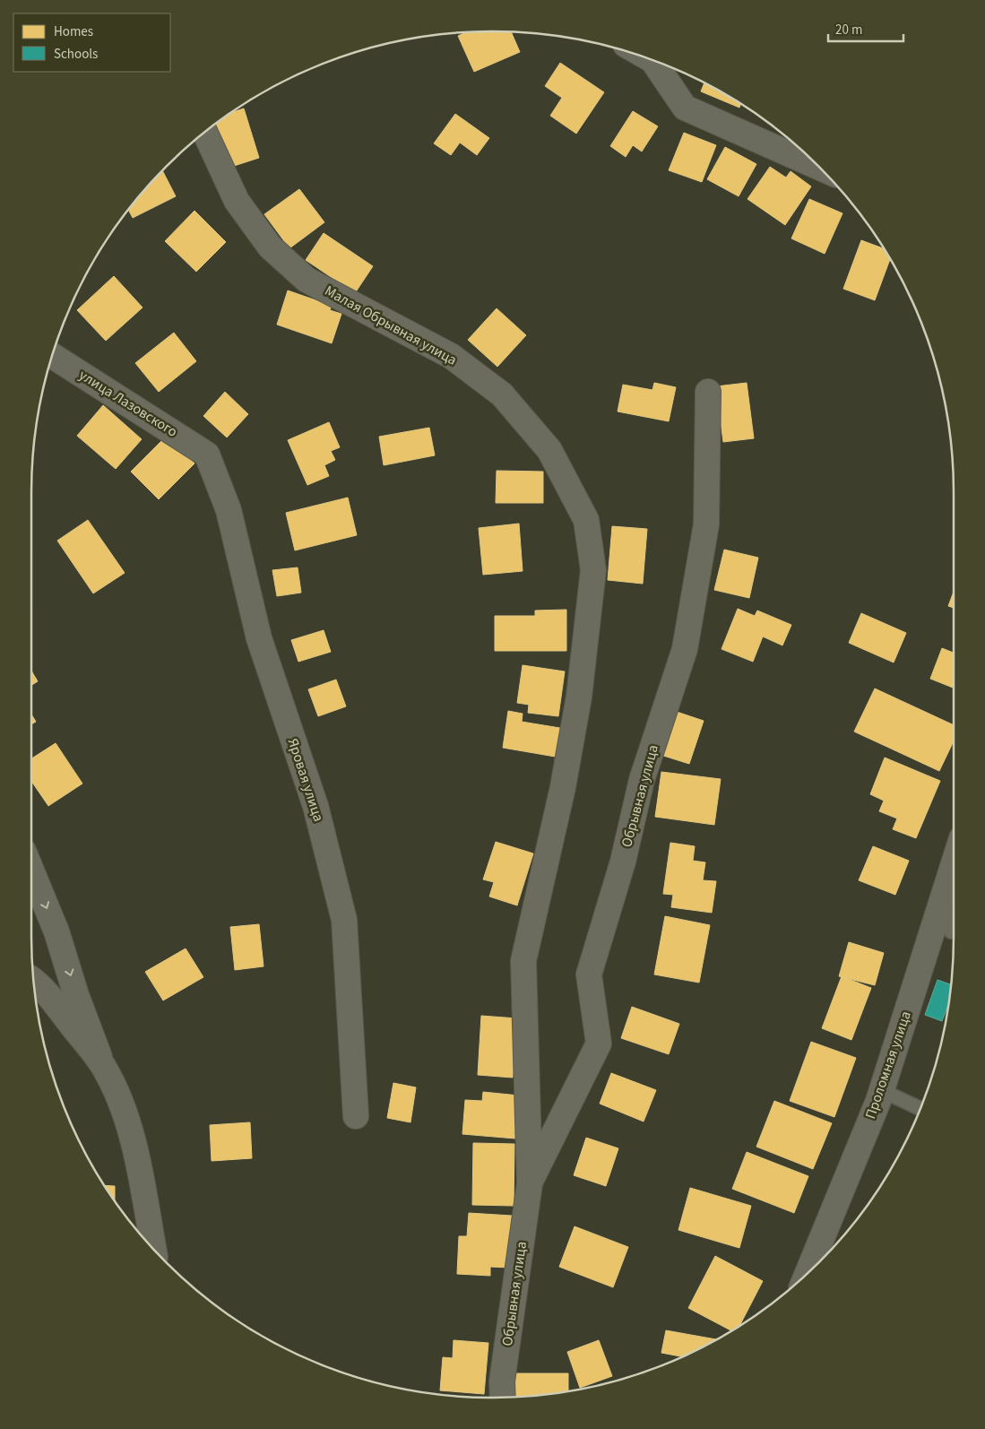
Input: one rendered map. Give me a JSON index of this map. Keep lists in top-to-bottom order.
{
  "streets": {
    "street": [
      "Малая Обрывная улица",
      "улица Лазовского",
      "Яровая улица",
      "Обрывная улица",
      "Проломная улица"
    ]
  },
  "crossings": [
    ["Малая Обрывная улица", "Обрывная улица"],
    ["улица Лазовского", "Яровая улица"]
  ],
  "legend": ["Homes", "Schools"],
  "scale_bar": "20 m"
}
